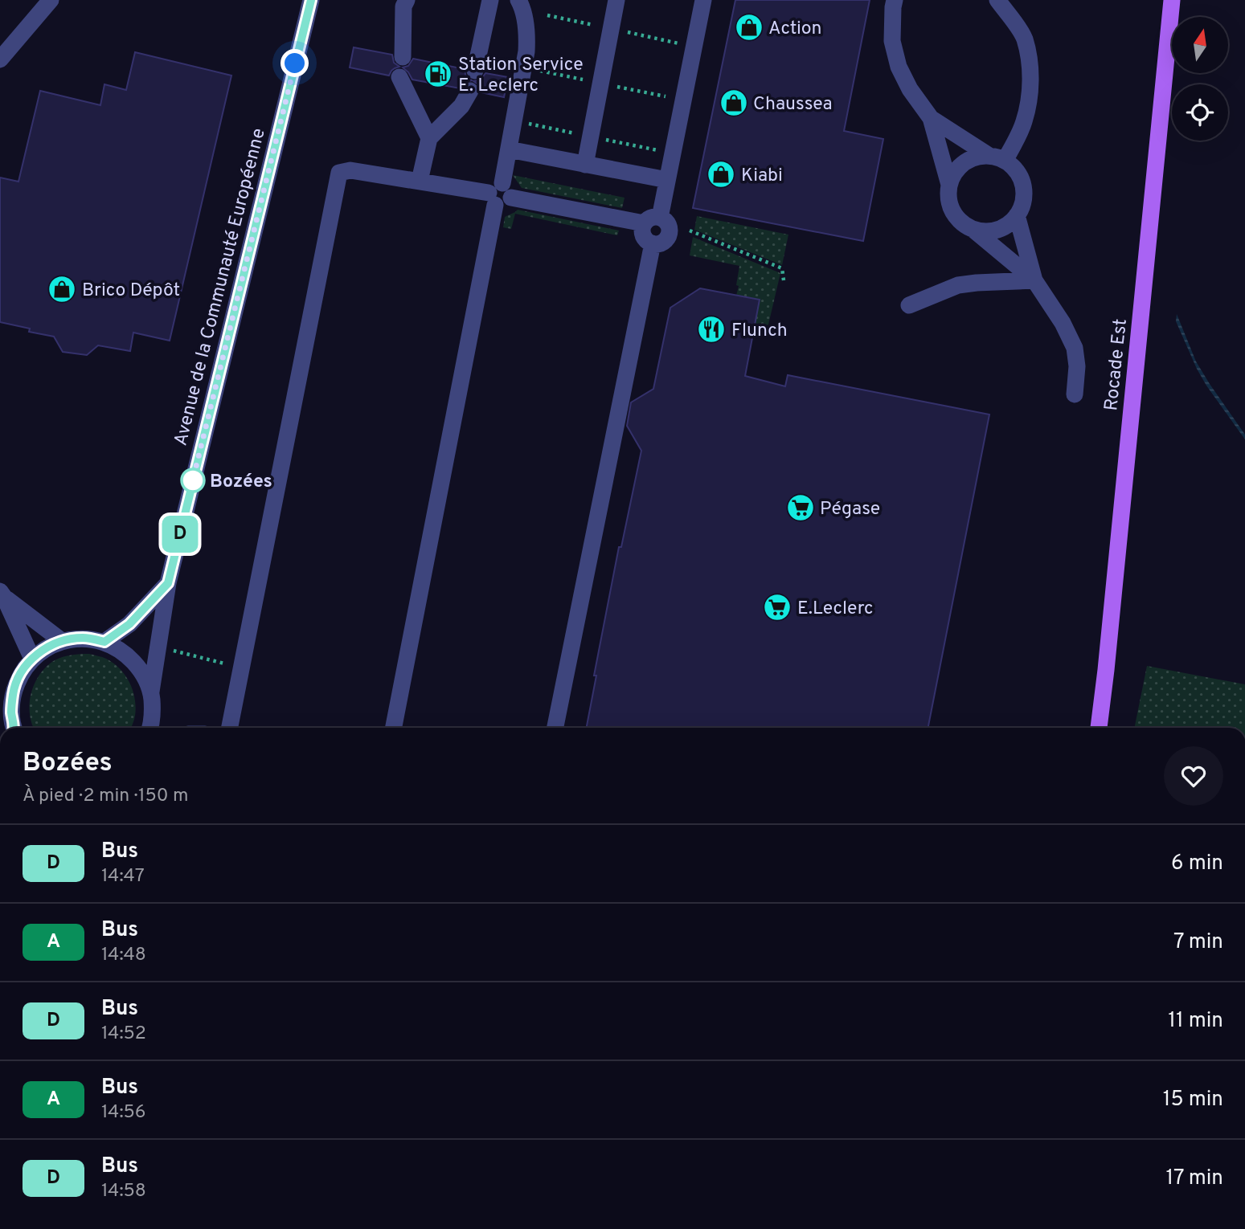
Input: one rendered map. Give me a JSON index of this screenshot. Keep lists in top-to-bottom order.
{
  "streets": {
    "main road": ["Rocade Est"],
    "street": ["Avenue de la Communauté Européenne"]
  },
  "places": {
    "shop": [
      "Action",
      "Chaussea",
      "Kiabi",
      "Brico Dépôt"
    ],
    "fuel station": ["Station Service E. Leclerc"],
    "restaurant": ["Flunch"],
    "other": ["Bozées"],
    "supermarket": ["Pégase", "E.Leclerc"]
  },
  "lines": ["bus line D"],
  "north": "top",
  "page": {
    "on_map": "D",
    "heading": ["Bozées", "À pied · 2 min · 150 m"],
    "list": [
      {
        "mark": "D",
        "name": "Bus",
        "note": "14:47",
        "value": "6 min"
      },
      {
        "mark": "A",
        "name": "Bus",
        "note": "14:48",
        "value": "7 min"
      },
      {
        "mark": "D",
        "name": "Bus",
        "note": "14:52",
        "value": "11 min"
      },
      {
        "mark": "A",
        "name": "Bus",
        "note": "14:56",
        "value": "15 min"
      },
      {
        "mark": "D",
        "name": "Bus",
        "note": "14:58",
        "value": "17 min"
      }
    ]
  }
}
